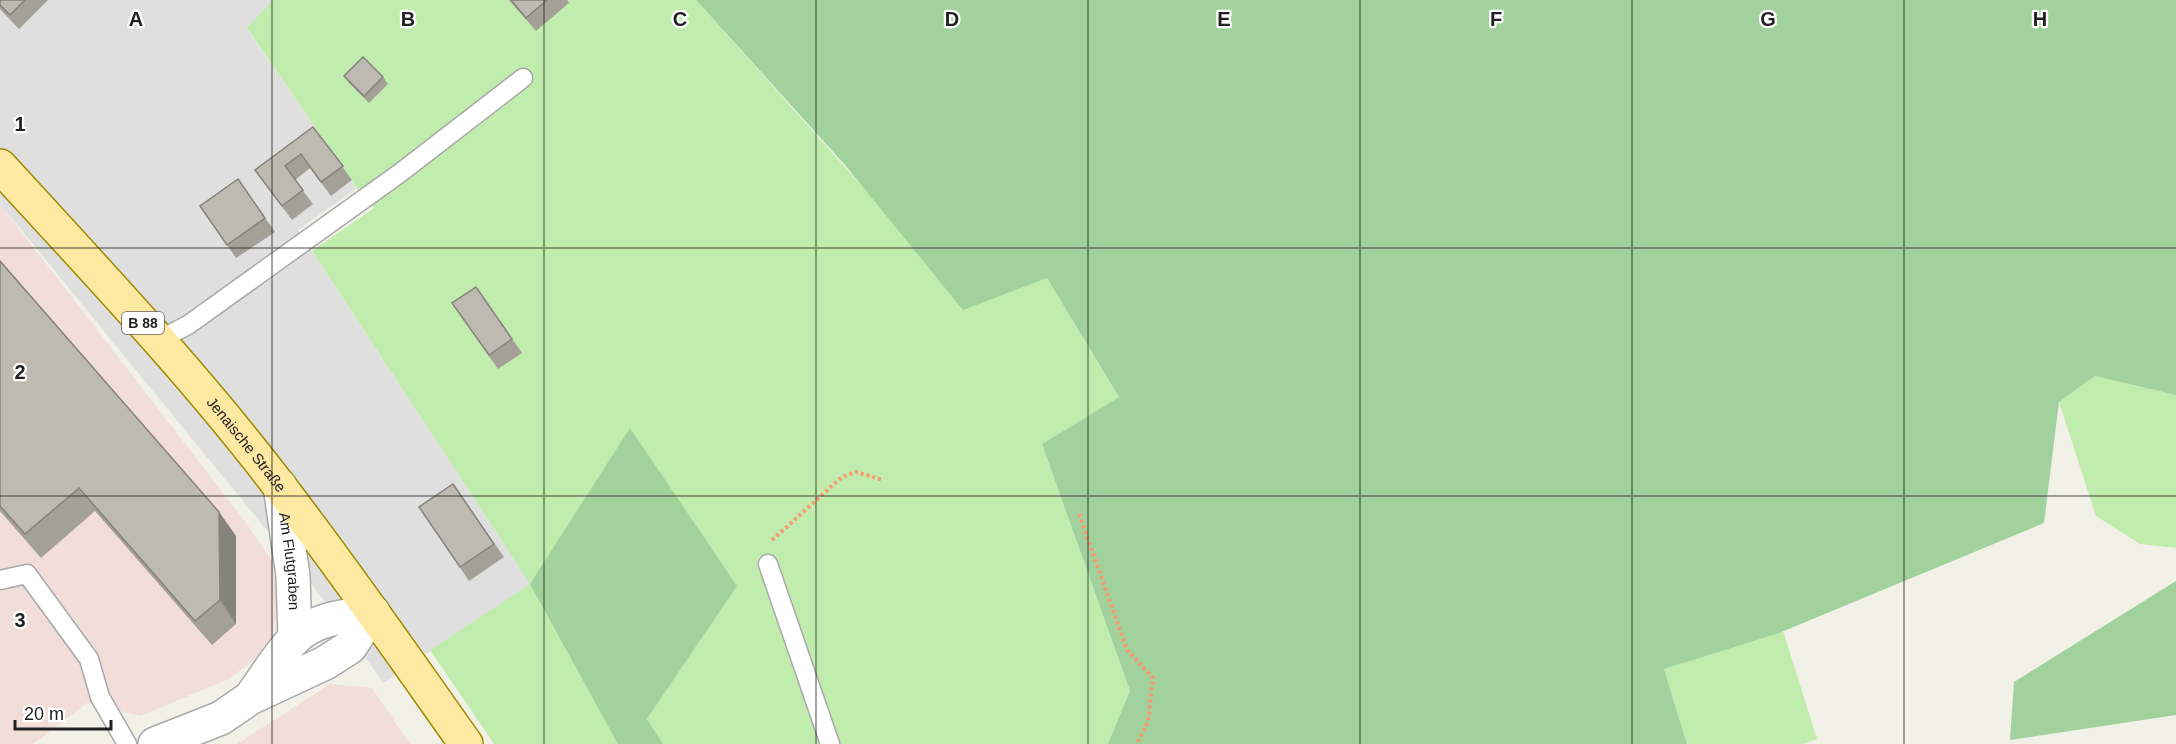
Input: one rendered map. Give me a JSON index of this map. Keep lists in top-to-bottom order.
{
  "streets": {
    "main road": ["B 88", "Jenaische Straße"],
    "street": ["Am Flutgraben"]
  },
  "crossings": [
    ["Jenaische Straße", "Am Flutgraben"]
  ],
  "scale_bar": "20 m",
  "grid": {
    "columns": [
      "A",
      "B",
      "C",
      "D",
      "E",
      "F",
      "G",
      "H"
    ],
    "rows": ["1", "2", "3"]
  }
}
